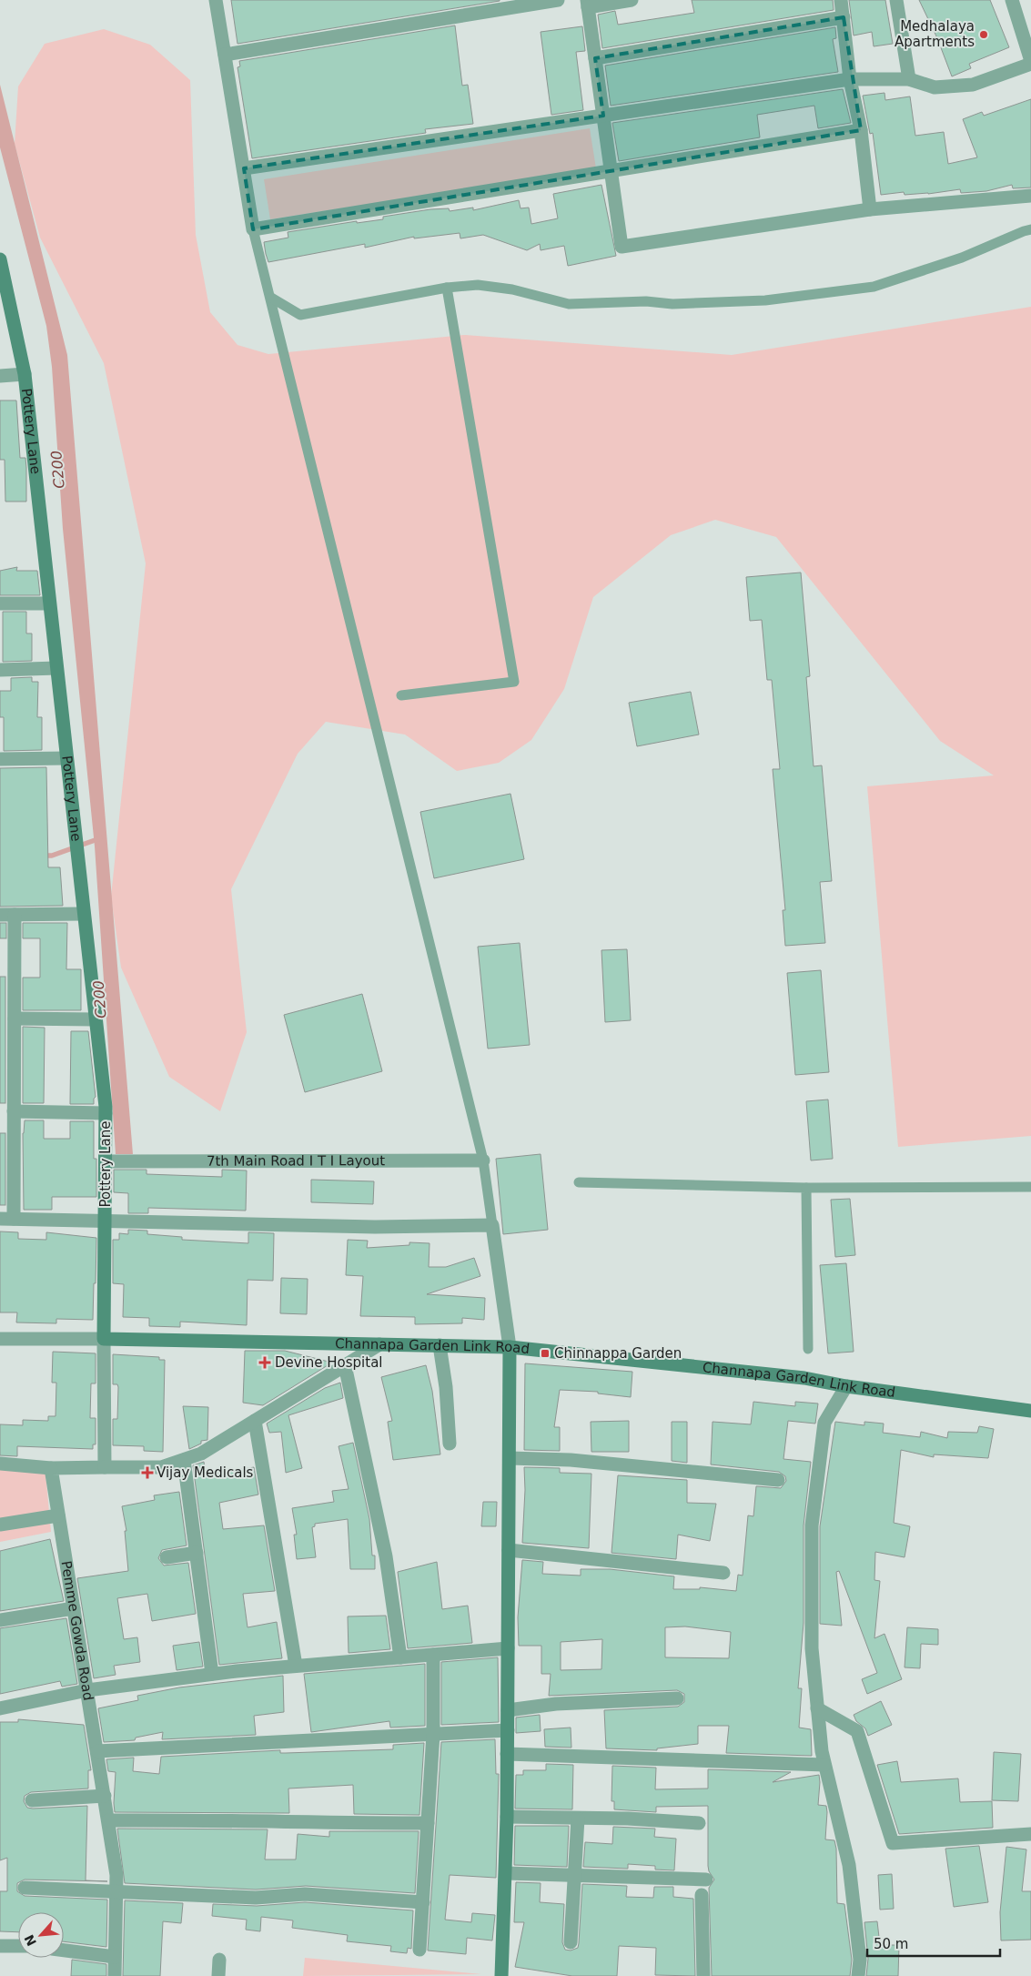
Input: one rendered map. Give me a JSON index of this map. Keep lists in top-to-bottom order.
{
  "streets": {
    "street": [
      "Pottery Lane",
      "7th Main Road I T I Layout",
      "Channapa Garden Link Road",
      "Pemme Gowda Road"
    ]
  },
  "crossings": [
    ["Pottery Lane", "7th Main Road I T I Layout"],
    ["Pottery Lane", "Channapa Garden Link Road"]
  ],
  "water": ["C200"],
  "places": {
    "other": ["Medhalaya Apartments"],
    "transit": ["Chinnappa Garden"],
    "health": ["Devine Hospital", "Vijay Medicals"]
  },
  "scale_bar": "50 m",
  "north": "bottom left"
}
